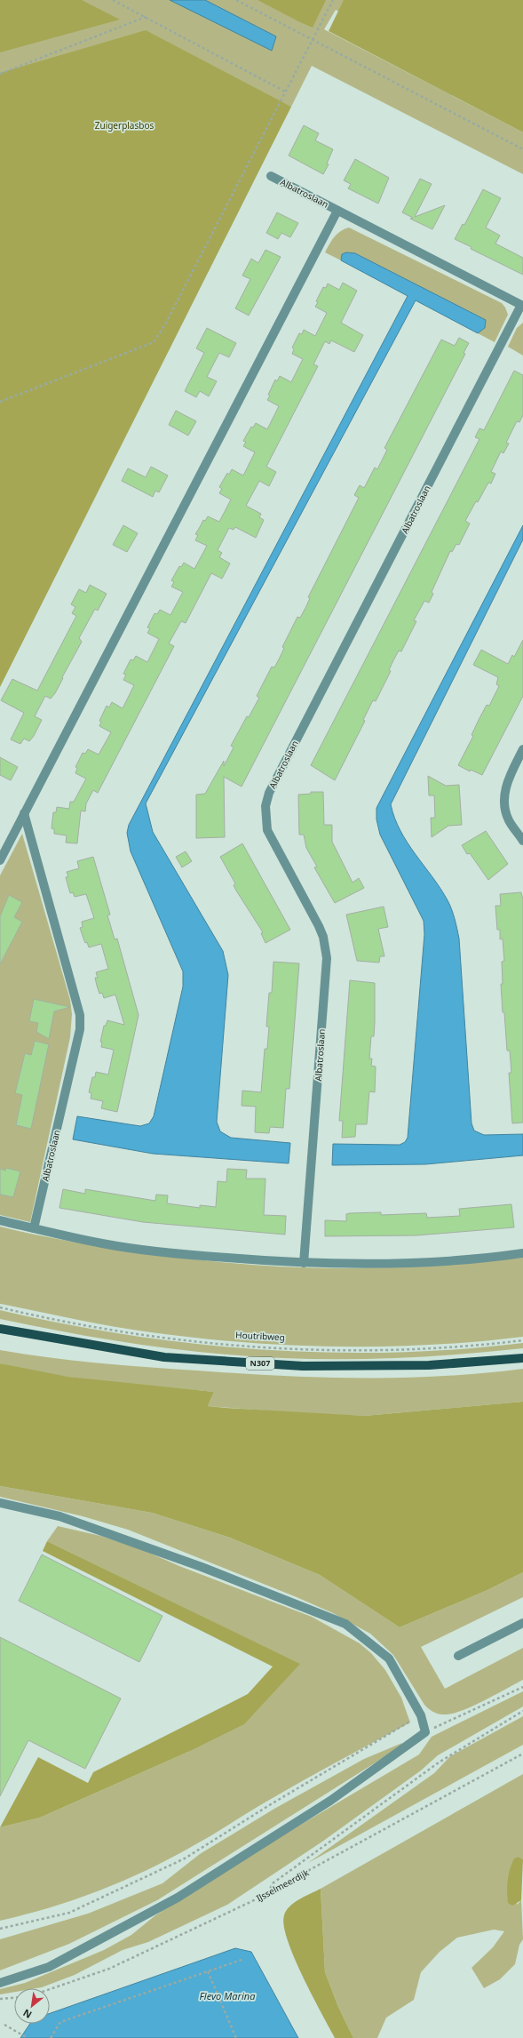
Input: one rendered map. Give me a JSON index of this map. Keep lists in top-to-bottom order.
{
  "streets": {
    "main road": ["N307"],
    "street": ["Albatroslaan"],
    "path": ["Houtribweg", "IJsselmeerdijk"]
  },
  "water": ["Flevo Marina"],
  "parks": ["Zuigerplasbos"],
  "north": "bottom left"
}
